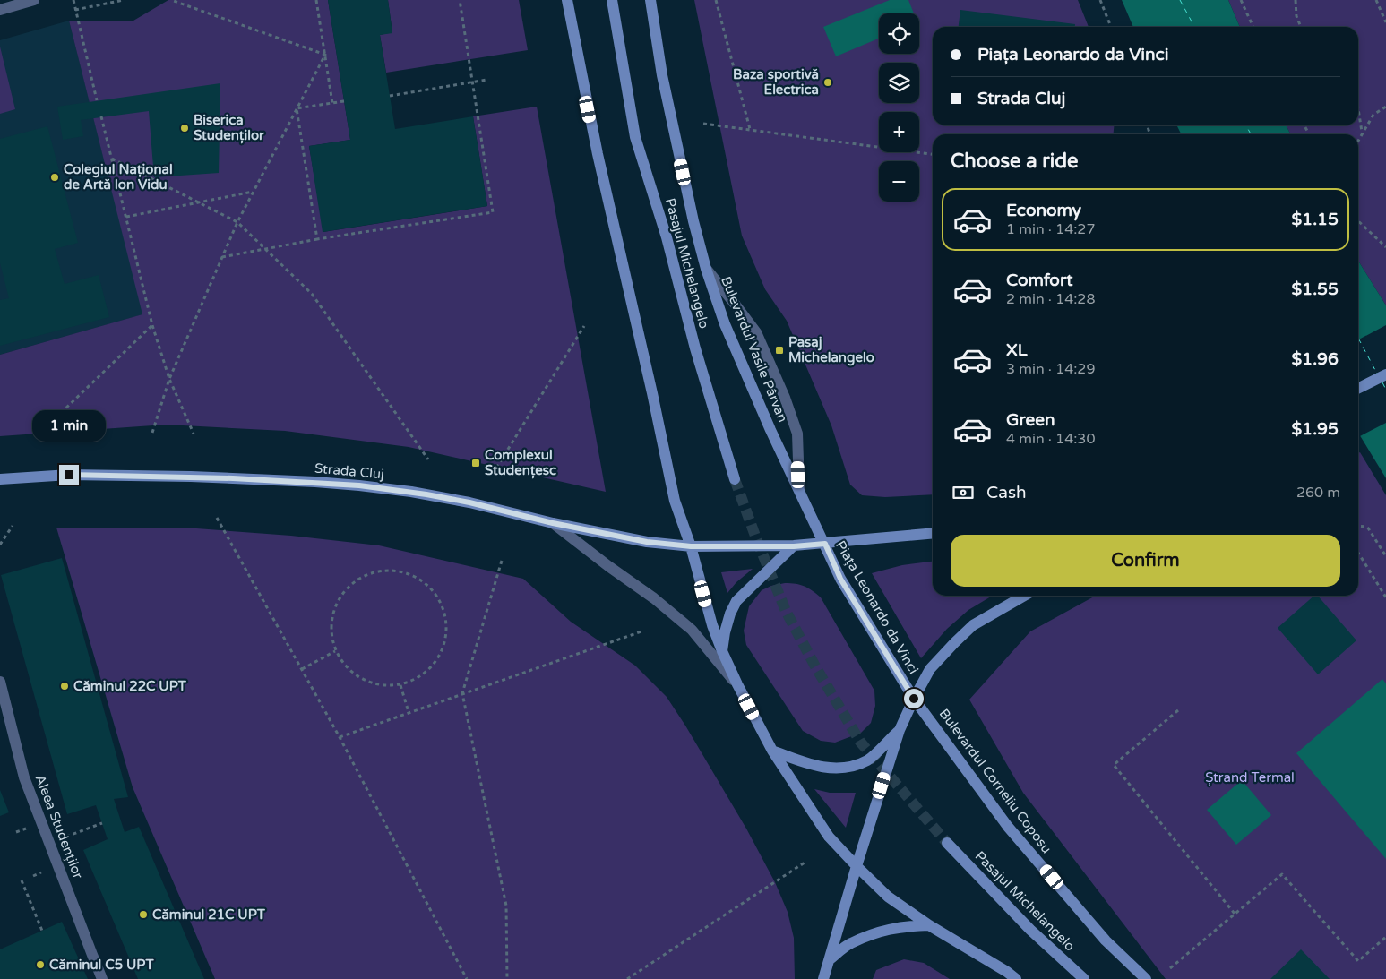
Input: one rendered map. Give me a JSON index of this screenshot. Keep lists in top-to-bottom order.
{
  "streets": {
    "main road": [
      "Pasajul Michelangelo",
      "Bulevardul Vasile Pârvan",
      "Strada Cluj",
      "Piața Leonardo da Vinci",
      "Bulevardul Corneliu Coposu"
    ],
    "street": ["Aleea Studenților"]
  },
  "crossings": [
    ["Bulevardul Vasile Pârvan", "Piața Leonardo da Vinci"],
    ["Strada Cluj", "Piața Leonardo da Vinci"],
    ["Piața Leonardo da Vinci", "Bulevardul Corneliu Coposu"]
  ],
  "parks": ["Ștrand Termal"],
  "places": {
    "other": [
      "Baza sportivă Electrica",
      "Biserica Studenților",
      "Colegiul Național de Artă Ion Vidu",
      "Căminul 22C UPT",
      "Căminul 21C UPT",
      "Căminul C5 UPT"
    ],
    "transit": ["Pasaj Michelangelo", "Complexul Studențesc"]
  },
  "page": {
    "map_buttons": ["+", "−"],
    "banner": ["Piața Leonardo da Vinci", "Strada Cluj"],
    "heading": "Choose a ride",
    "list": [
      {
        "name": "Economy",
        "note": "1 min · 14:27",
        "value": "$1.15"
      },
      {
        "name": "Comfort",
        "note": "2 min · 14:28",
        "value": "$1.55"
      },
      {
        "name": "XL",
        "note": "3 min · 14:29",
        "value": "$1.96"
      },
      {
        "name": "Green",
        "note": "4 min · 14:30",
        "value": "$1.95"
      }
    ],
    "bubble": "1 min",
    "pay": ["Cash", "260 m"],
    "buttons": "Confirm"
  }
}
